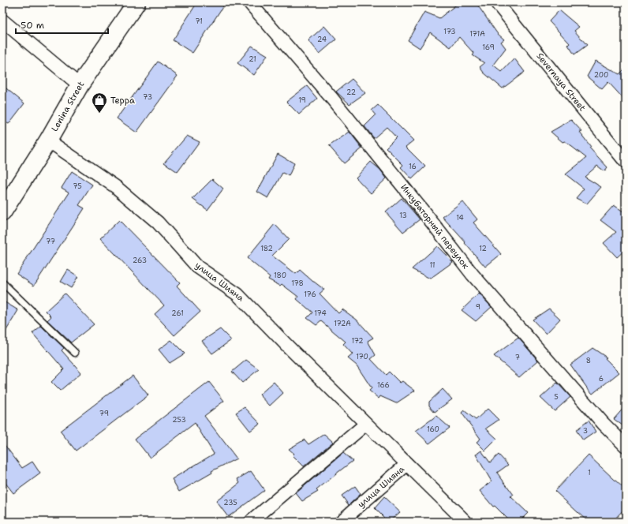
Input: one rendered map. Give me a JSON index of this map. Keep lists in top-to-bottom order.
{
  "streets": {
    "main road": ["Lenina Street"],
    "street": ["Severnaya Street", "Инкубаторный переулок", "улица Шияна"]
  },
  "crossings": [
    ["Lenina Street", "улица Шияна"]
  ],
  "places": {
    "shop": ["Терра"]
  },
  "house_numbers": [
    "71",
    "173",
    "171А",
    "24",
    "169",
    "21",
    "200",
    "22",
    "73",
    "19",
    "16",
    "75",
    "13",
    "14",
    "77",
    "182",
    "12",
    "263",
    "11",
    "180",
    "178",
    "176",
    "9",
    "261",
    "174",
    "172А",
    "172",
    "170",
    "7",
    "8",
    "6",
    "166",
    "5",
    "79",
    "253",
    "160",
    "3",
    "1",
    "235"
  ],
  "scale_bar": "50 m"
}
